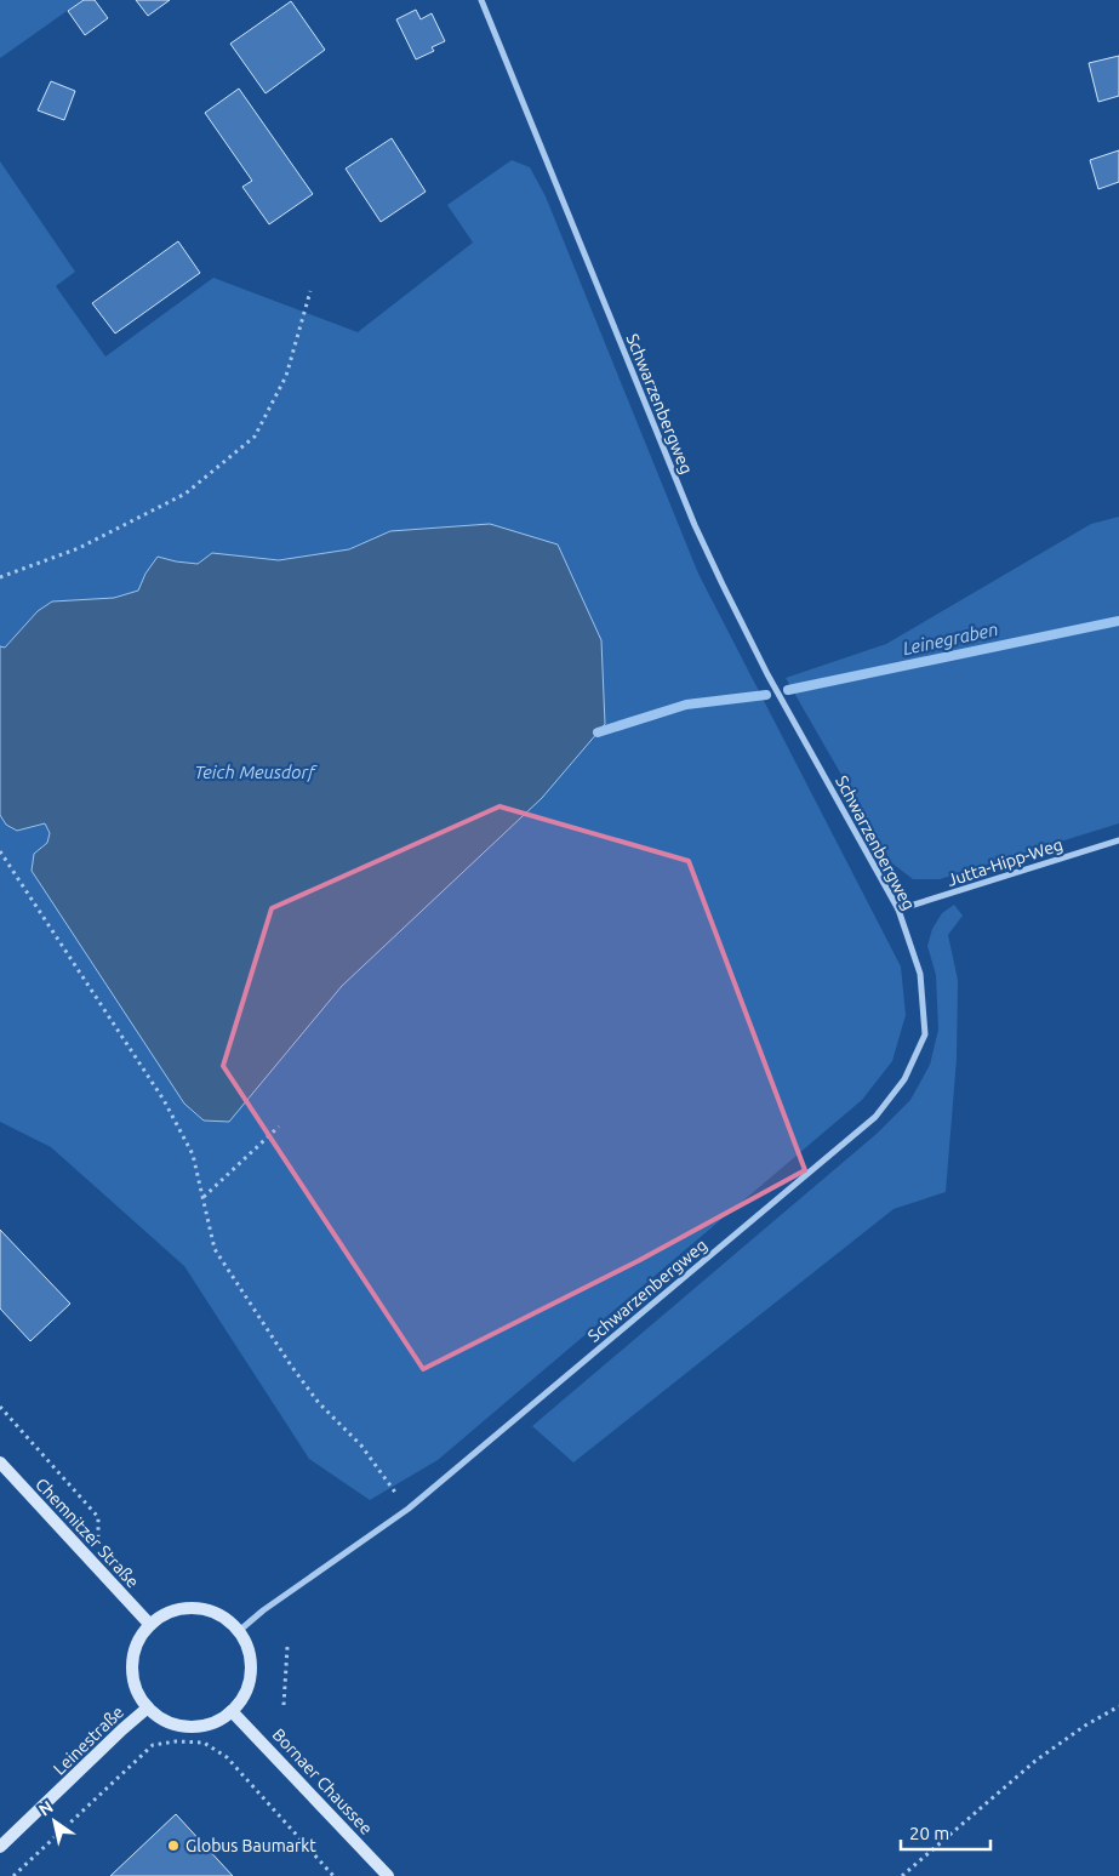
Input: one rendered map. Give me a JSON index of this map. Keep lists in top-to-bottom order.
{
  "streets": {
    "main road": ["Chemnitzer Straße", "Leinestraße", "Bornaer Chaussee"],
    "street": ["Schwarzenbergweg", "Jutta-Hipp-Weg"]
  },
  "crossings": [
    ["Schwarzenbergweg", "Jutta-Hipp-Weg"],
    ["Schwarzenbergweg", "Chemnitzer Straße"],
    ["Schwarzenbergweg", "Leinestraße"],
    ["Schwarzenbergweg", "Bornaer Chaussee"],
    ["Chemnitzer Straße", "Leinestraße"],
    ["Chemnitzer Straße", "Bornaer Chaussee"],
    ["Leinestraße", "Bornaer Chaussee"]
  ],
  "water": ["Leinegraben", "Teich Meusdorf"],
  "places": ["Globus Baumarkt"],
  "scale_bar": "20 m",
  "north": "top left"
}
